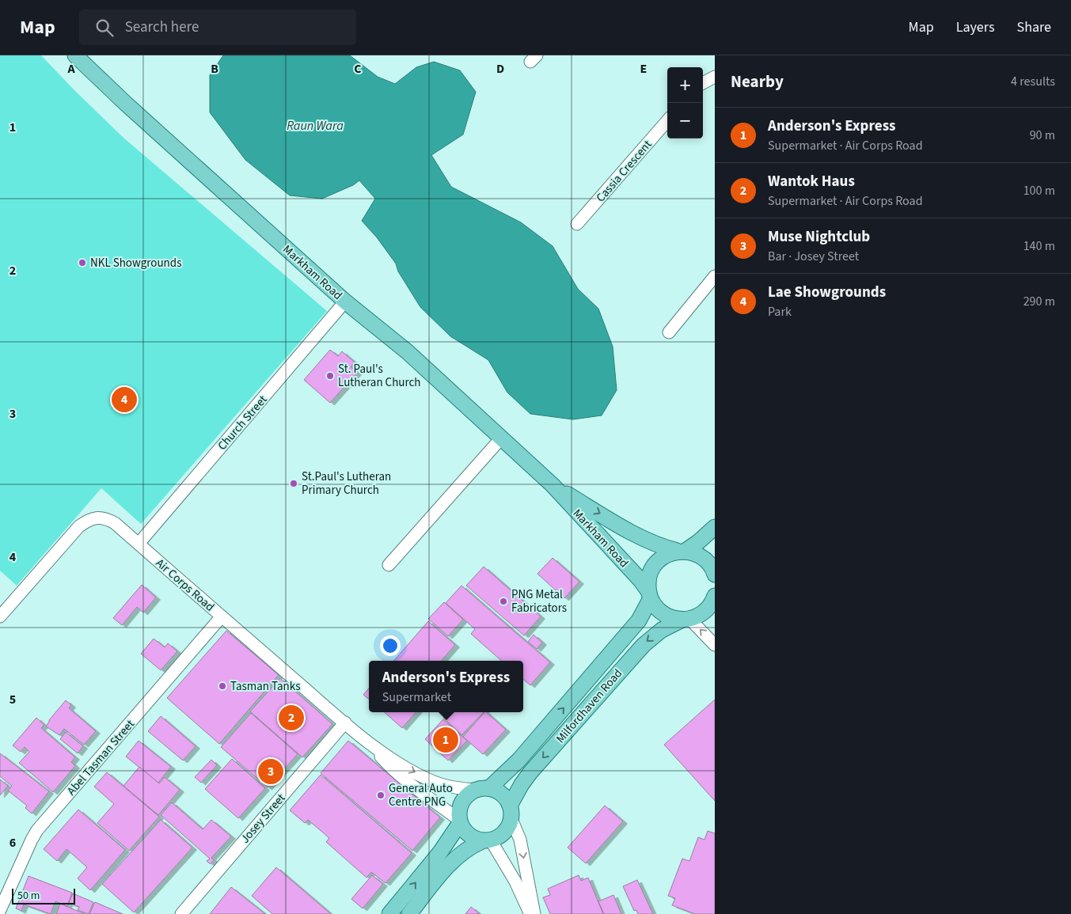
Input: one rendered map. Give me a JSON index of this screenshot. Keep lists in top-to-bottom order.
{
  "streets": {
    "main road": ["Markham Road", "Milfordhaven Road"],
    "street": [
      "Cassia Crescent",
      "Church Street",
      "Air Corps Road",
      "Abel Tasman Street",
      "Josey Street"
    ]
  },
  "crossings": [
    ["Markham Road", "Church Street"],
    ["Markham Road", "Milfordhaven Road"],
    ["Church Street", "Air Corps Road"],
    ["Air Corps Road", "Milfordhaven Road"],
    ["Air Corps Road", "Abel Tasman Street"],
    ["Air Corps Road", "Josey Street"]
  ],
  "water": ["Raun Wara"],
  "places": [
    "NKL Showgrounds",
    "St. Paul's Lutheran Church",
    "St.Paul's Lutheran Primary Church",
    "PNG Metal Fabricators",
    "Tasman Tanks",
    "General Auto Centre PNG"
  ],
  "scale_bar": "50 m",
  "page": {
    "header": "Map",
    "search": "Search here",
    "nav": ["Map", "Layers", "Share"],
    "heading": ["Nearby", "4 results"],
    "map_buttons": ["+", "−"],
    "list": [
      {
        "mark": "1",
        "name": "Anderson's Express",
        "note": "Supermarket · Air Corps Road",
        "value": "90 m"
      },
      {
        "mark": "2",
        "name": "Wantok Haus",
        "note": "Supermarket · Air Corps Road",
        "value": "100 m"
      },
      {
        "mark": "3",
        "name": "Muse Nightclub",
        "note": "Bar · Josey Street",
        "value": "140 m"
      },
      {
        "mark": "4",
        "name": "Lae Showgrounds",
        "note": "Park",
        "value": "290 m"
      }
    ],
    "pins": [
      "4",
      "2",
      "1",
      "3"
    ],
    "popup": ["Anderson's Express", "Supermarket"],
    "scale": "50 m"
  },
  "grid": {
    "columns": [
      "A",
      "B",
      "C",
      "D",
      "E"
    ],
    "rows": [
      "1",
      "2",
      "3",
      "4",
      "5",
      "6"
    ]
  }
}
